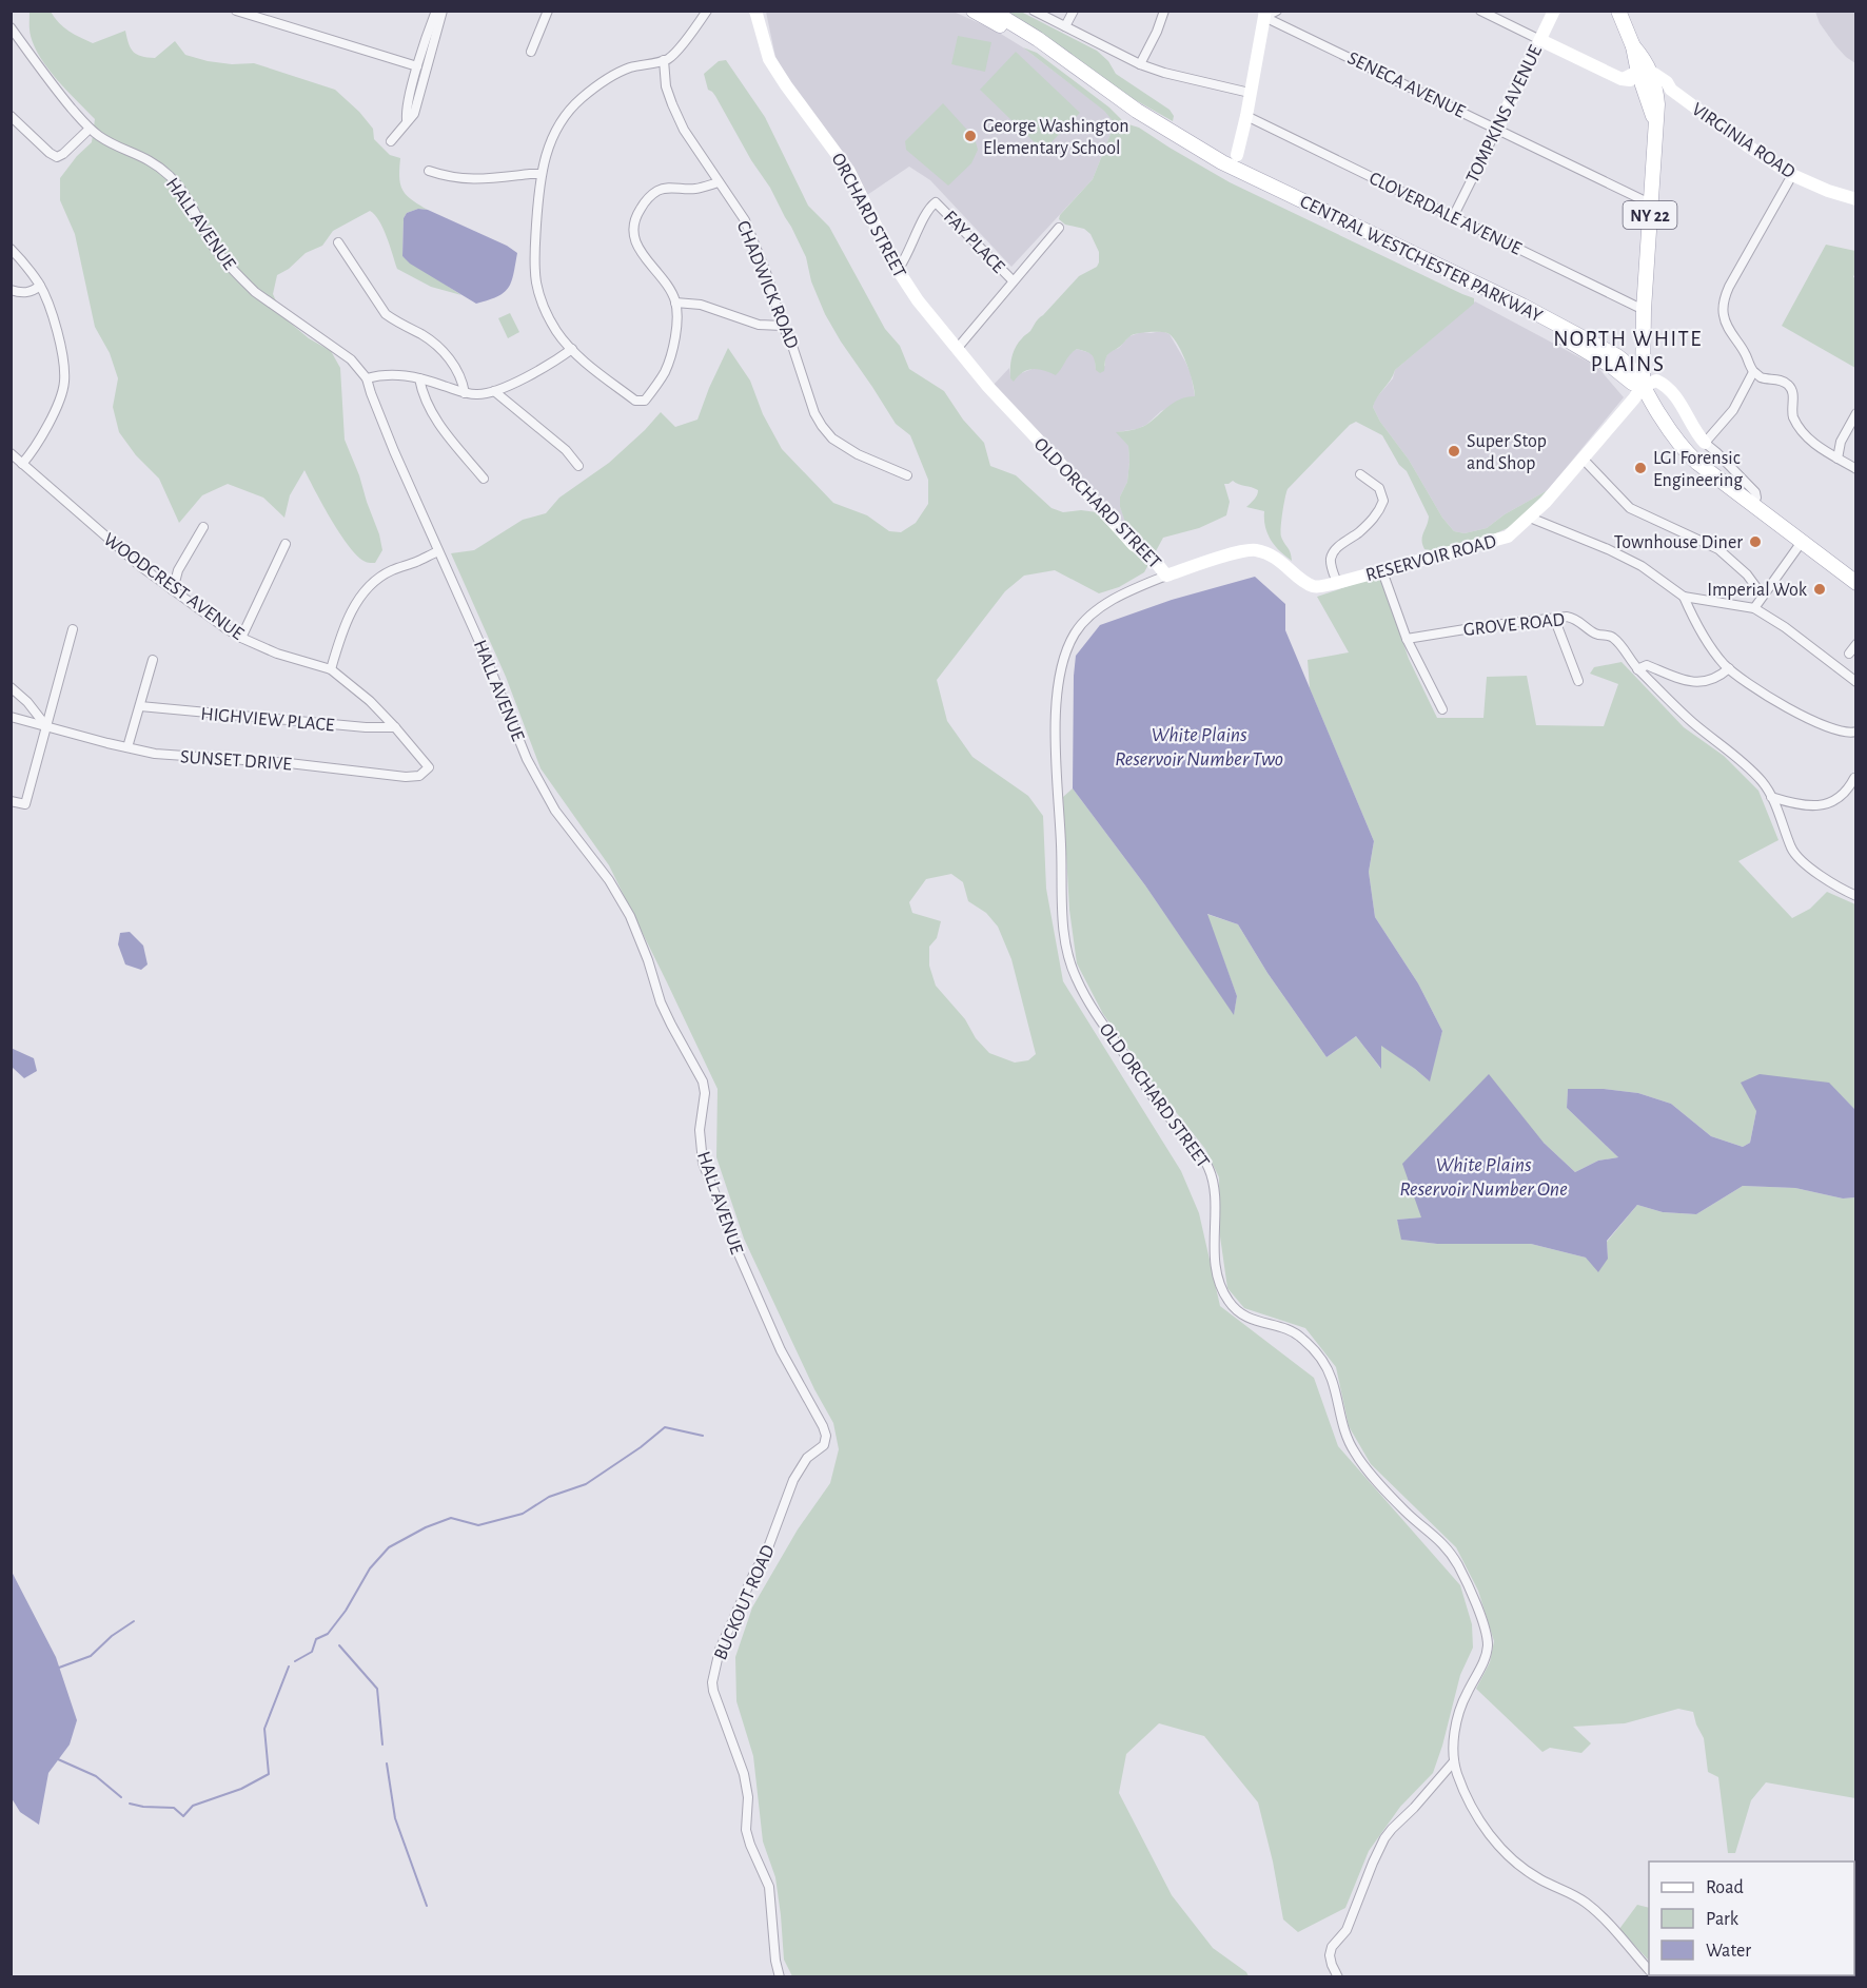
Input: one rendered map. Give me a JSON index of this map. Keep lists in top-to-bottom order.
{
  "streets": {
    "main road": ["NY 22", "CENTRAL WESTCHESTER PARKWAY"],
    "street": [
      "SENECA AVENUE",
      "TOMPKINS AVENUE",
      "VIRGINIA ROAD",
      "CLOVERDALE AVENUE",
      "ORCHARD STREET",
      "HALL AVENUE",
      "FAY PLACE",
      "CHADWICK ROAD",
      "OLD ORCHARD STREET",
      "RESERVOIR ROAD",
      "WOODCREST AVENUE",
      "GROVE ROAD",
      "HIGHVIEW PLACE",
      "SUNSET DRIVE",
      "BUCKOUT ROAD"
    ]
  },
  "crossings": [
    ["SENECA AVENUE", "TOMPKINS AVENUE"],
    ["SENECA AVENUE", "NY 22"],
    ["TOMPKINS AVENUE", "VIRGINIA ROAD"],
    ["TOMPKINS AVENUE", "CLOVERDALE AVENUE"],
    ["VIRGINIA ROAD", "NY 22"],
    ["CLOVERDALE AVENUE", "NY 22"],
    ["ORCHARD STREET", "FAY PLACE"],
    ["ORCHARD STREET", "OLD ORCHARD STREET"],
    ["NY 22", "CENTRAL WESTCHESTER PARKWAY"],
    ["NY 22", "RESERVOIR ROAD"],
    ["HALL AVENUE", "BUCKOUT ROAD"],
    ["CENTRAL WESTCHESTER PARKWAY", "RESERVOIR ROAD"],
    ["OLD ORCHARD STREET", "RESERVOIR ROAD"],
    ["WOODCREST AVENUE", "HIGHVIEW PLACE"],
    ["WOODCREST AVENUE", "SUNSET DRIVE"]
  ],
  "districts": ["NORTH WHITE PLAINS"],
  "water": ["White Plains Reservoir Number Two", "White Plains Reservoir Number One"],
  "places": [
    "George Washington Elementary School",
    "Super Stop and Shop",
    "LGI Forensic Engineering",
    "Townhouse Diner",
    "Imperial Wok"
  ],
  "legend": ["Road", "Park", "Water"]
}
